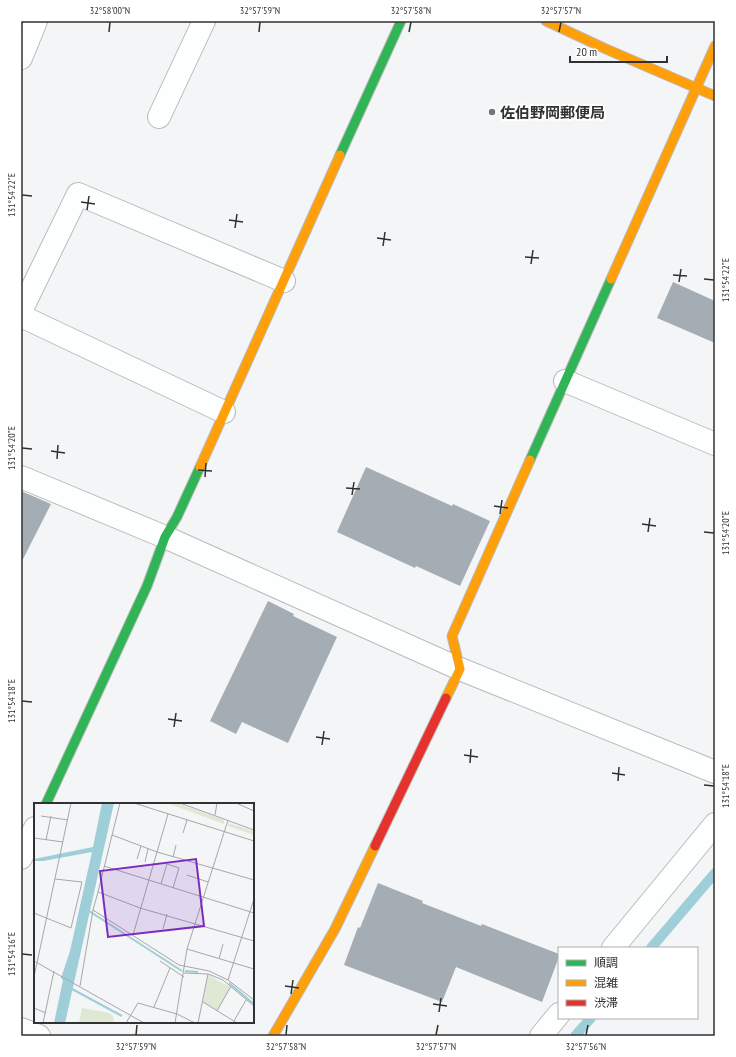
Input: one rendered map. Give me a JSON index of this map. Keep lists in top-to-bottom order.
{
  "places": ["佐伯野岡郵便局"],
  "legend": ["順調", "混雑", "渋滞"],
  "scale_bar": "20 m",
  "coordinates": [
    "32°58'00\"N",
    "32°57'59\"N",
    "32°57'58\"N",
    "32°57'57\"N",
    "131°54'22\"E",
    "131°54'20\"E",
    "131°54'18\"E",
    "131°54'16\"E",
    "32°57'56\"N"
  ]
}
